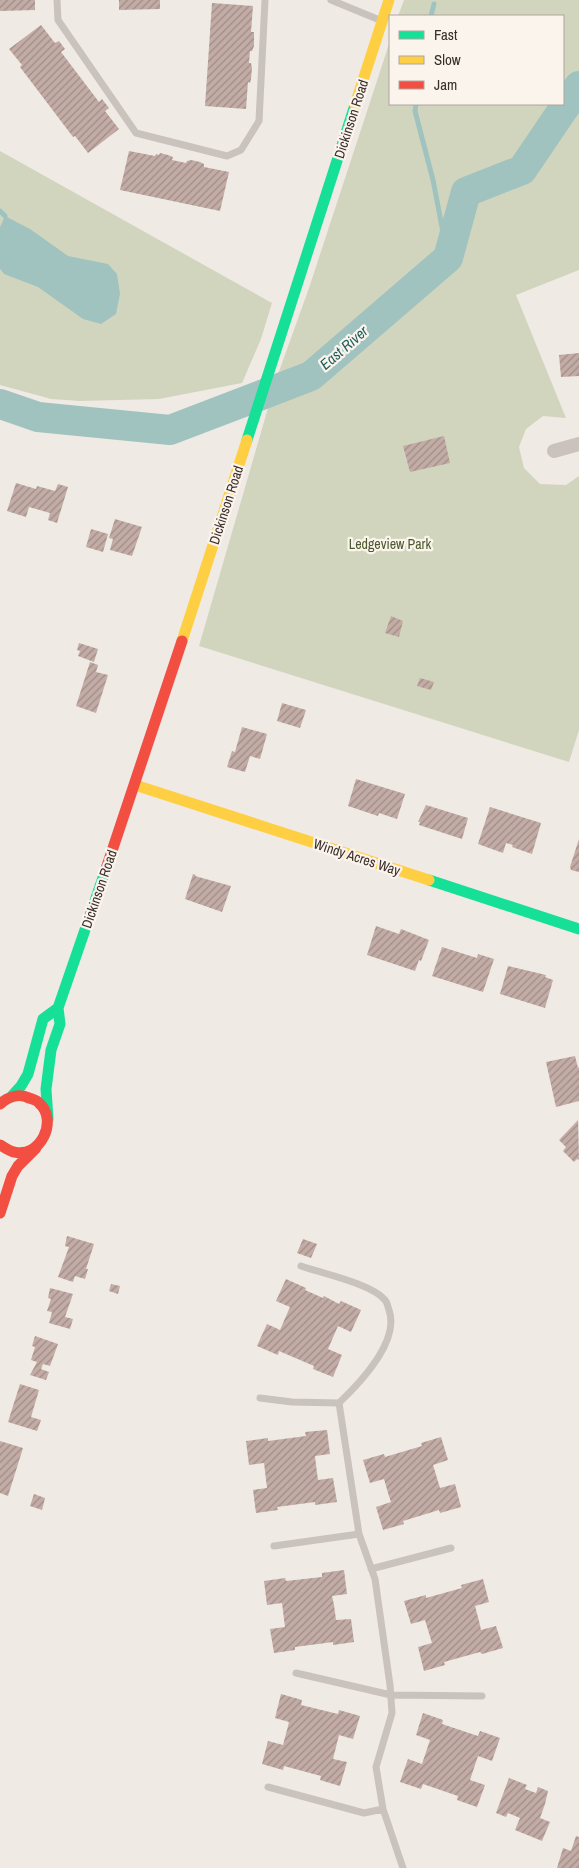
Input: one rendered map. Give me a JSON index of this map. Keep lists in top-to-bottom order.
{
  "streets": {
    "street": ["Dickinson Road", "Windy Acres Way"]
  },
  "crossings": [
    ["Dickinson Road", "Windy Acres Way"]
  ],
  "water": ["East River"],
  "parks": ["Ledgeview Park"],
  "legend": ["Fast", "Slow", "Jam"]
}
